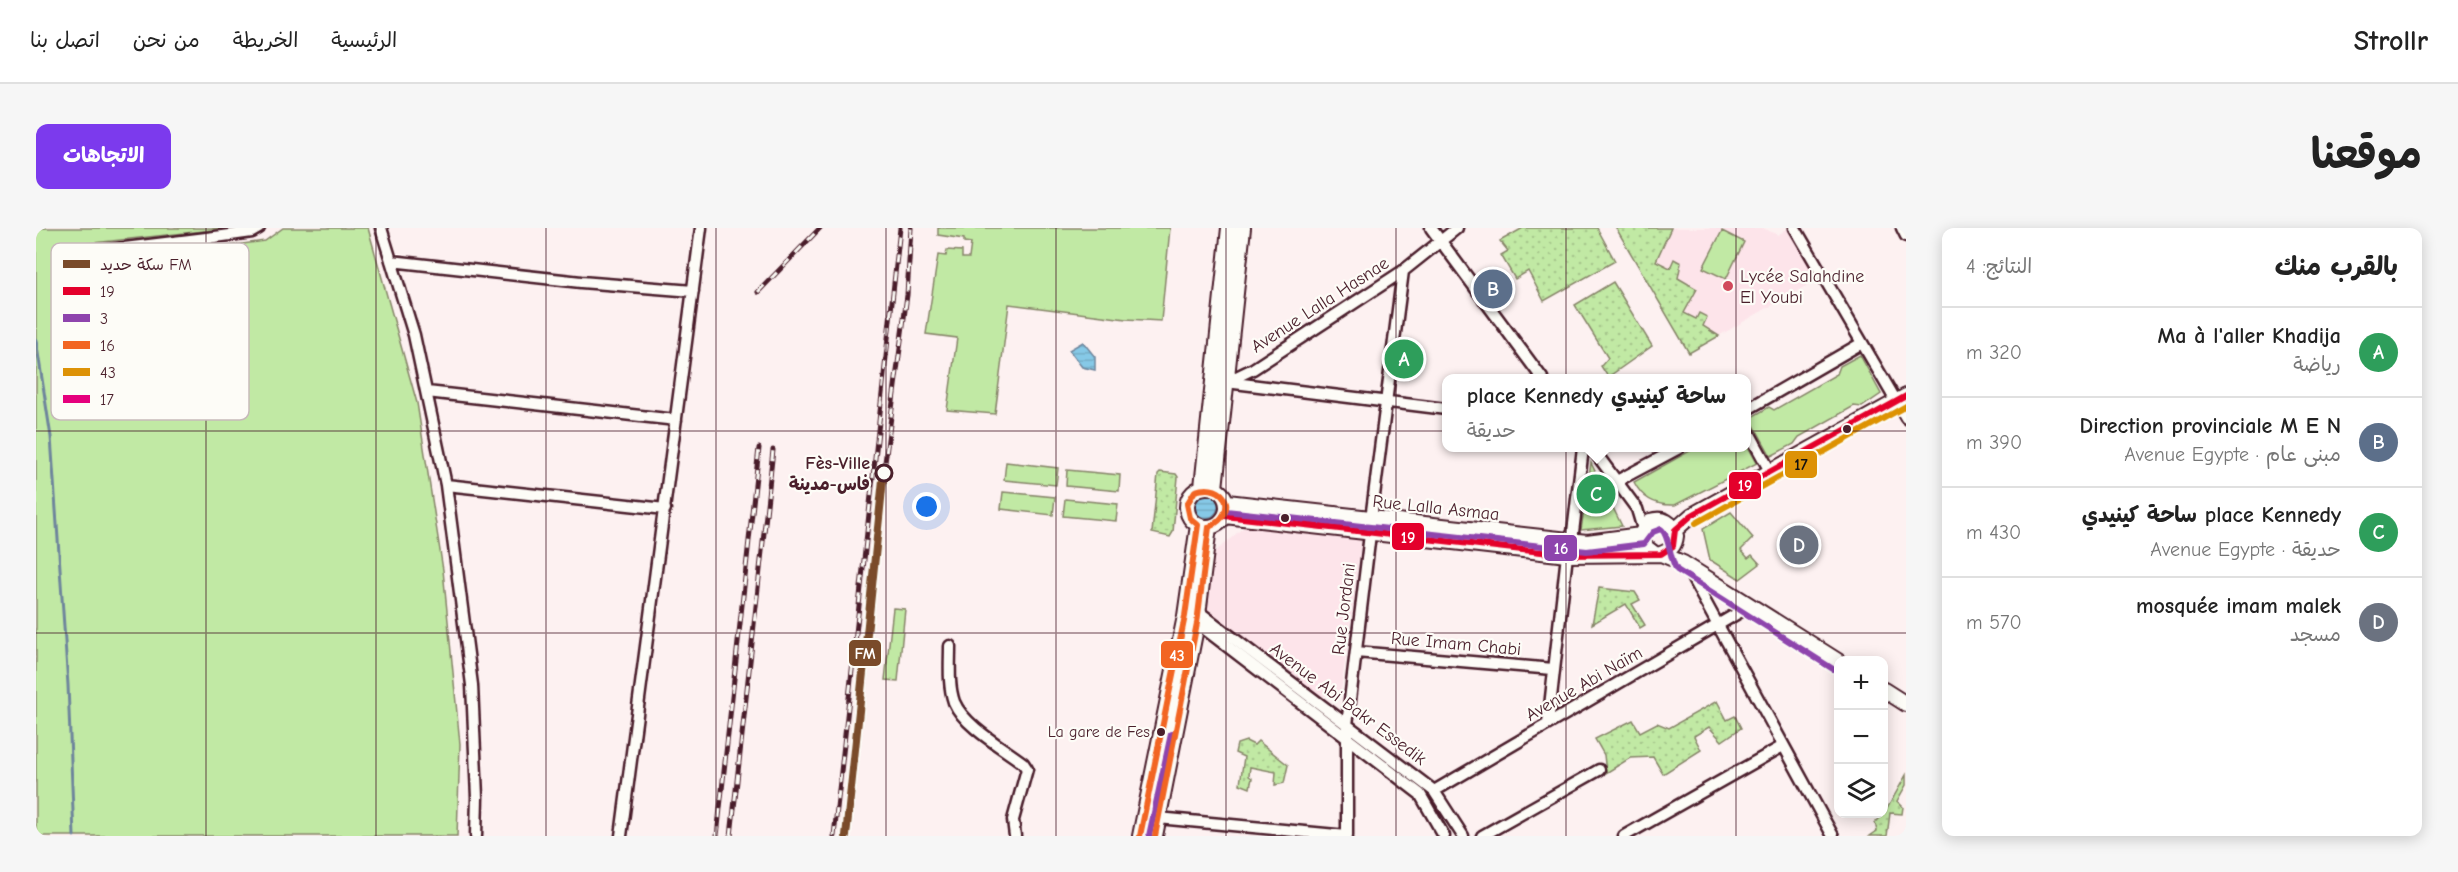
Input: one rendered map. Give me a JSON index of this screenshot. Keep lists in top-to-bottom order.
{
  "streets": {
    "street": [
      "Avenue Lalla Hasnae",
      "Rue Lalla Asmaa",
      "Rue Jordani",
      "Rue Imam Chabi",
      "Avenue Abi Naïm",
      "Avenue Abi Bakr Essedik"
    ]
  },
  "crossings": [
    ["Rue Lalla Asmaa", "Rue Jordani"],
    ["Rue Jordani", "Rue Imam Chabi"],
    ["Rue Jordani", "Avenue Abi Bakr Essedik"],
    ["Avenue Abi Naïm", "Avenue Abi Bakr Essedik"]
  ],
  "places": ["Lycée Salahdine El Youbi", "Fès-Ville فاس-مدينة", "La gare de Fes"],
  "lines": [
    "transit line 19",
    "transit line 17",
    "rail line FM",
    "transit line 43",
    "transit line 16"
  ],
  "legend": [
    "سكة حديد FM",
    "19",
    "3",
    "16",
    "43",
    "17"
  ],
  "page": {
    "header": "Strollr",
    "nav": [
      "الرئيسية",
      "الخريطة",
      "من نحن",
      "اتصل بنا"
    ],
    "title": "موقعنا",
    "buttons": "الاتجاهات",
    "heading": ["بالقرب منك", "النتائج: 4"],
    "pins": [
      "B",
      "A",
      "C",
      "D"
    ],
    "list": [
      {
        "mark": "A",
        "name": "Ma à l'aller Khadija",
        "note": "رياضة",
        "value": "320 m"
      },
      {
        "mark": "B",
        "name": "Direction provinciale M E N",
        "note": "مبنى عام · Avenue Egypte",
        "value": "390 m"
      },
      {
        "mark": "C",
        "name": "place Kennedy ساحة كينيدي",
        "note": "حديقة · Avenue Egypte",
        "value": "430 m"
      },
      {
        "mark": "D",
        "name": "mosquée imam malek",
        "note": "مسجد",
        "value": "570 m"
      }
    ],
    "popup": ["place Kennedy ساحة كينيدي", "حديقة"],
    "map_buttons": ["+", "−"]
  }
}
